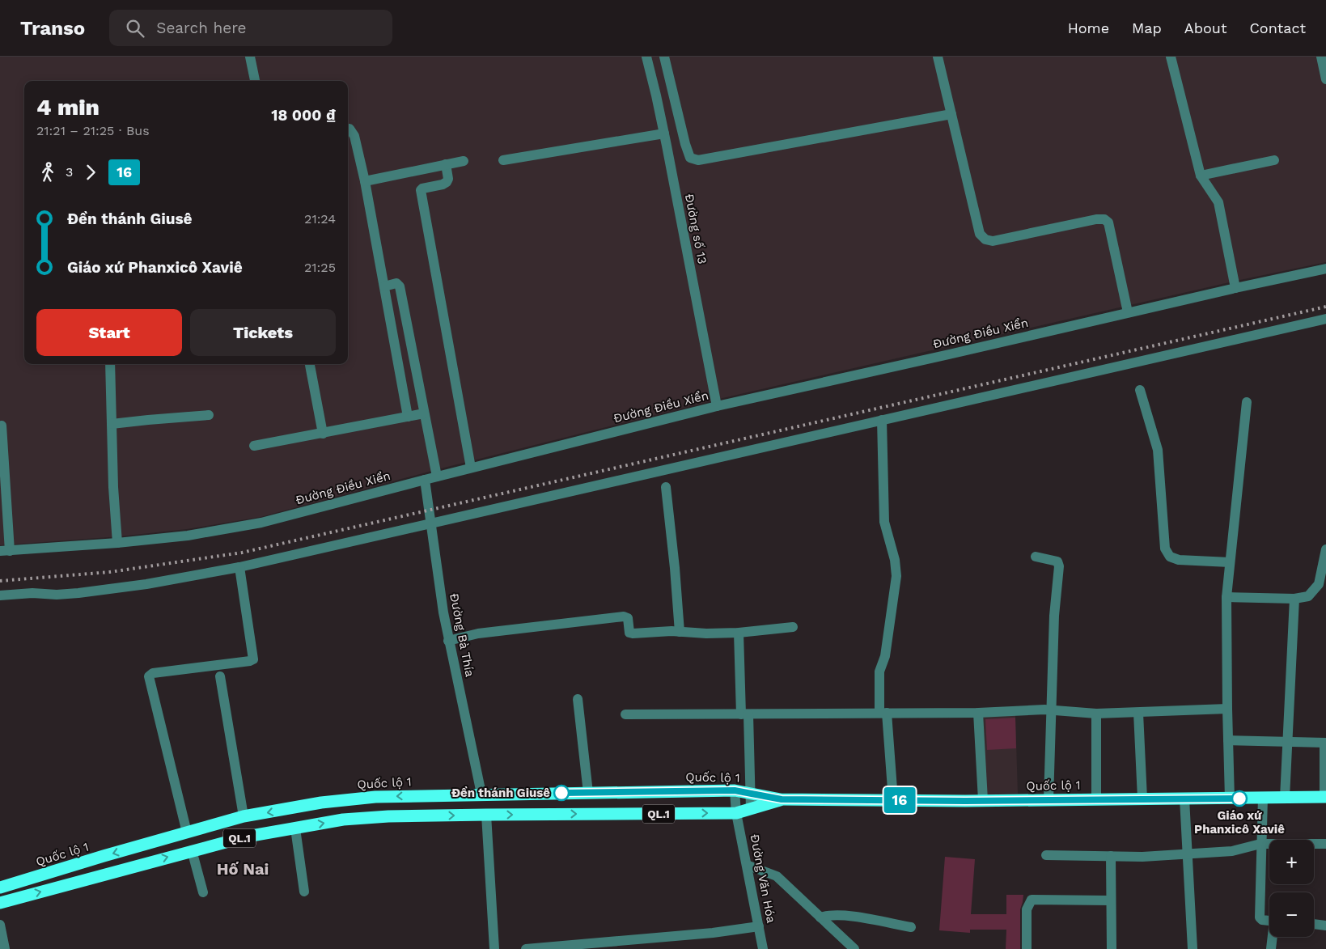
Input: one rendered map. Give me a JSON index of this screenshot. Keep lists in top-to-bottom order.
{
  "streets": {
    "highway": ["Quốc lộ 1", "QL.1"],
    "street": [
      "Đường số 13",
      "Đường Điều Xiển",
      "Đường Bà Thía",
      "Đường Văn Hóa"
    ]
  },
  "crossings": [
    ["Đường số 13", "Đường Điều Xiển"],
    ["Đường Điều Xiển", "Đường Bà Thía"],
    ["Đường Bà Thía", "Quốc lộ 1"],
    ["Quốc lộ 1", "Đường Văn Hóa"]
  ],
  "districts": ["Hố Nai"],
  "places": ["Đền thánh Giusê", "Giáo xứ Phanxicô Xaviê"],
  "lines": ["bus line 16"],
  "page": {
    "header": "Transo",
    "search": "Search here",
    "nav": [
      "Home",
      "Map",
      "About",
      "Contact"
    ],
    "on_map": "16",
    "heading": ["4 min", "21:21 – 21:25 · Bus", "18 000 ₫"],
    "legs": ["3", "16"],
    "list": [
      {
        "name": "Đền thánh Giusê",
        "value": "21:24"
      },
      {
        "name": "Giáo xứ Phanxicô Xaviê",
        "value": "21:25"
      }
    ],
    "buttons": ["Start", "Tickets"],
    "map_buttons": ["+", "−"]
  }
}
